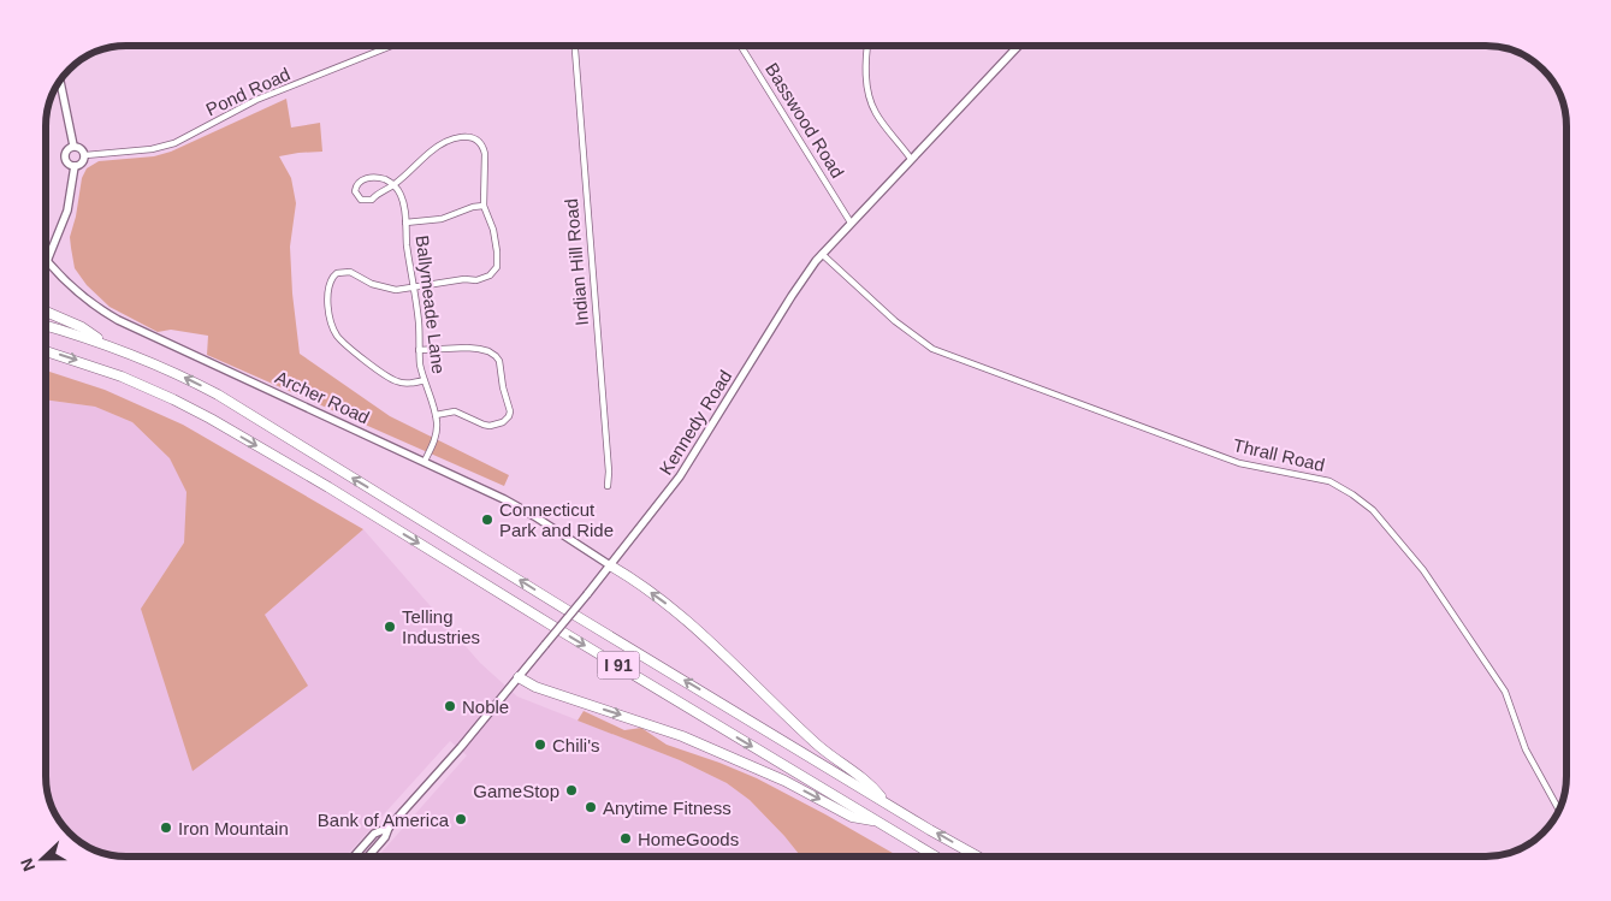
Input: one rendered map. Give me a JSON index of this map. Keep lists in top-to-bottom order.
{
  "streets": {
    "highway": ["I 91"],
    "street": [
      "Pond Road",
      "Basswood Road",
      "Indian Hill Road",
      "Ballymeade Lane",
      "Archer Road",
      "Kennedy Road",
      "Thrall Road"
    ]
  },
  "crossings": [
    ["Basswood Road", "Kennedy Road"],
    ["Ballymeade Lane", "Archer Road"],
    ["Archer Road", "Kennedy Road"],
    ["Kennedy Road", "Thrall Road"]
  ],
  "places": [
    "Connecticut Park and Ride",
    "Telling Industries",
    "Noble",
    "Chili's",
    "GameStop",
    "Anytime Fitness",
    "Bank of America",
    "Iron Mountain",
    "HomeGoods"
  ],
  "north": "left"
}
